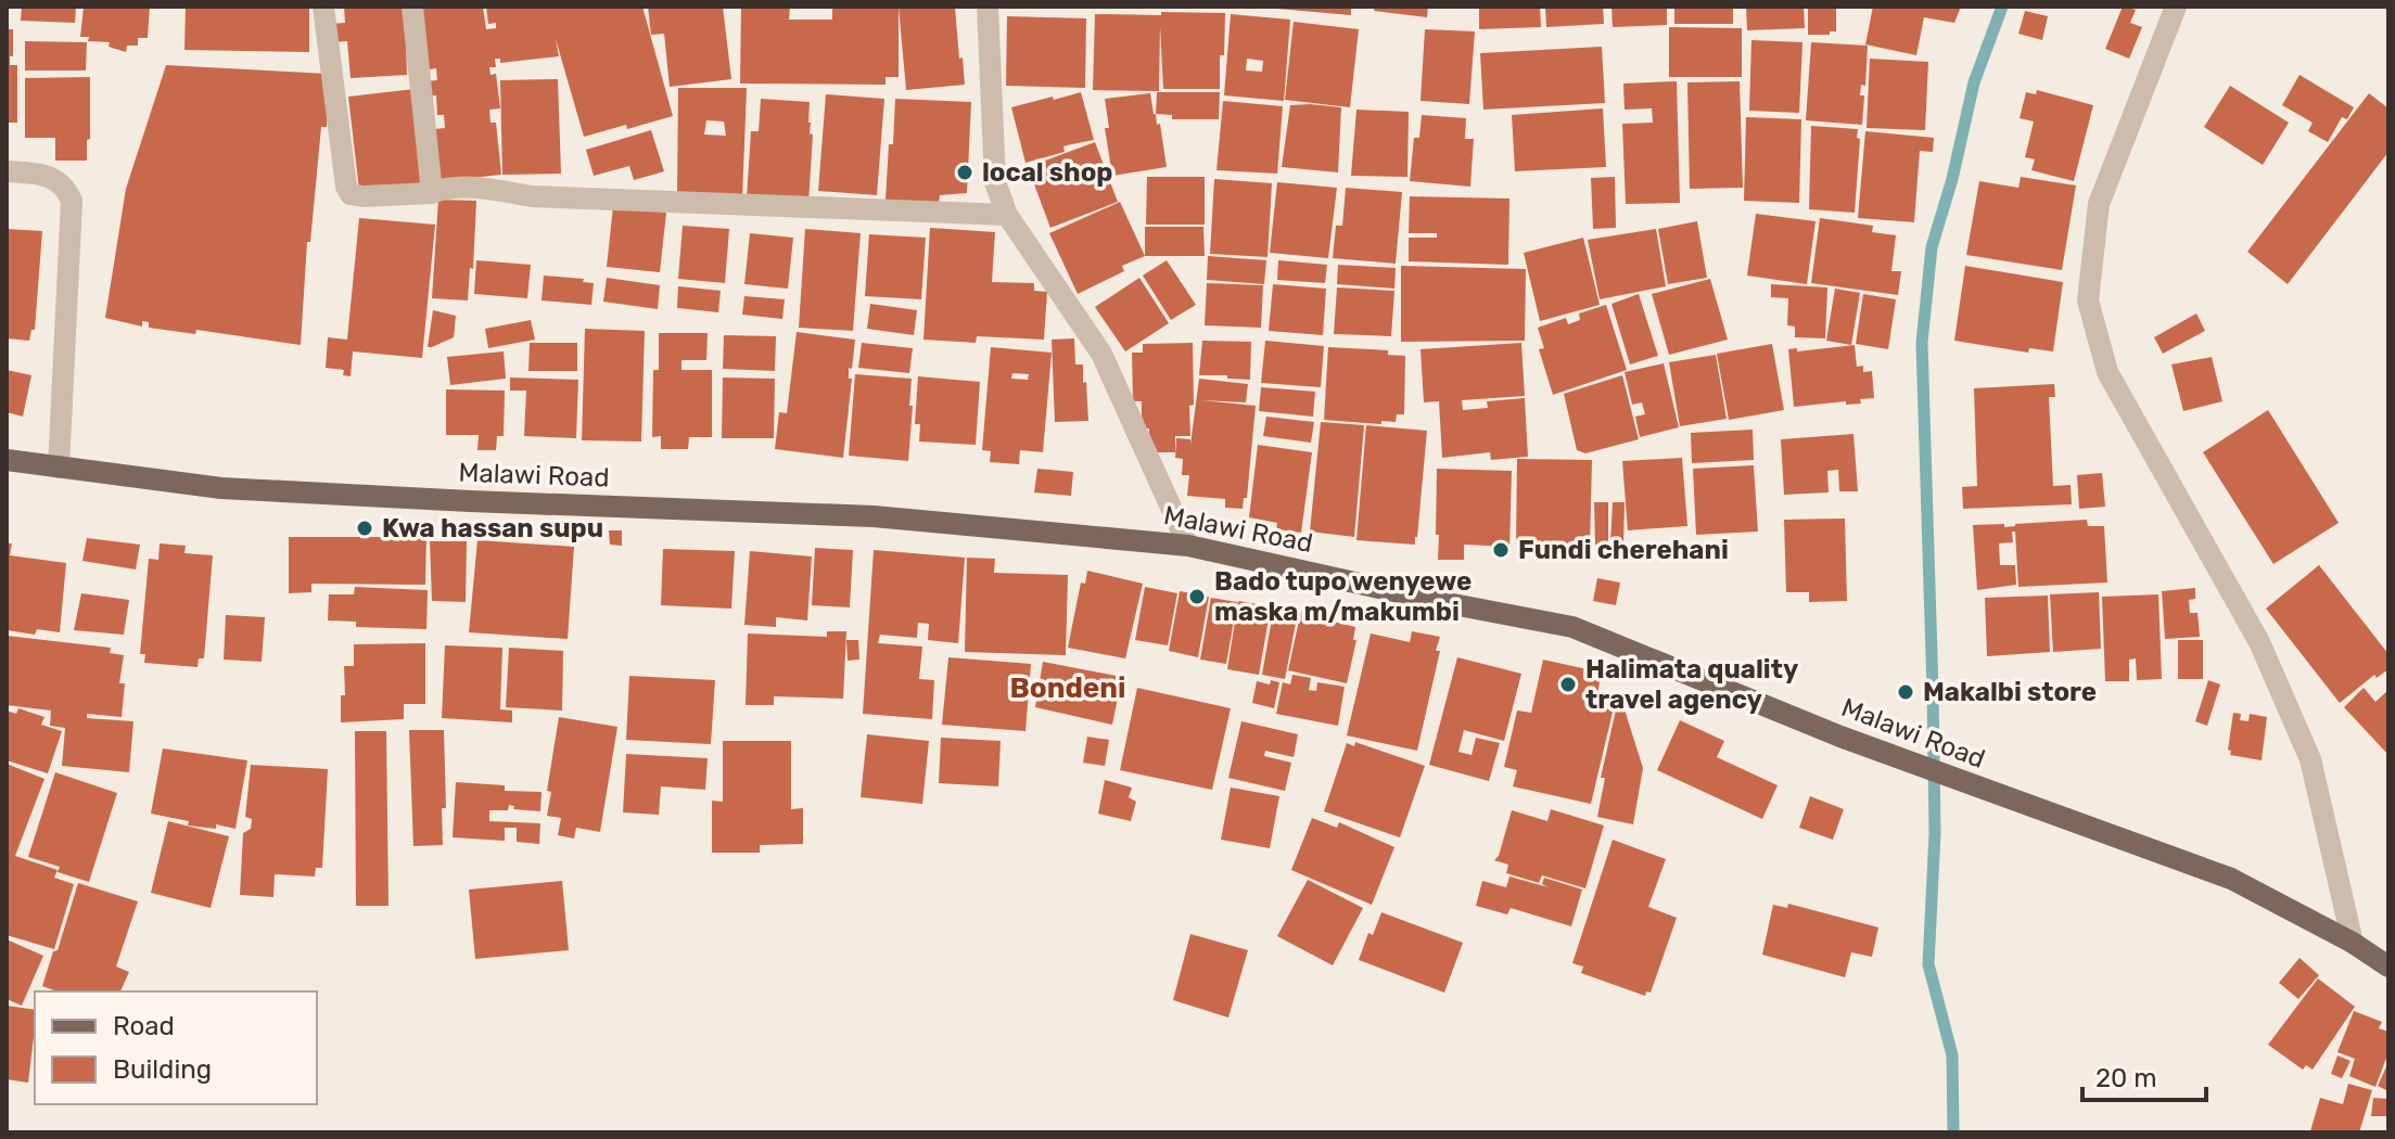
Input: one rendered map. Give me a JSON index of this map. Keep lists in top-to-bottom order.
{
  "streets": {
    "main road": ["Malawi Road"]
  },
  "districts": ["Bondeni"],
  "places": [
    "local shop",
    "Kwa hassan supu",
    "Fundi cherehani",
    "Bado tupo wenyewe maska m/makumbi",
    "Halimata quality travel agency",
    "Makalbi store"
  ],
  "legend": ["Road", "Building"],
  "scale_bar": "20 m"
}
